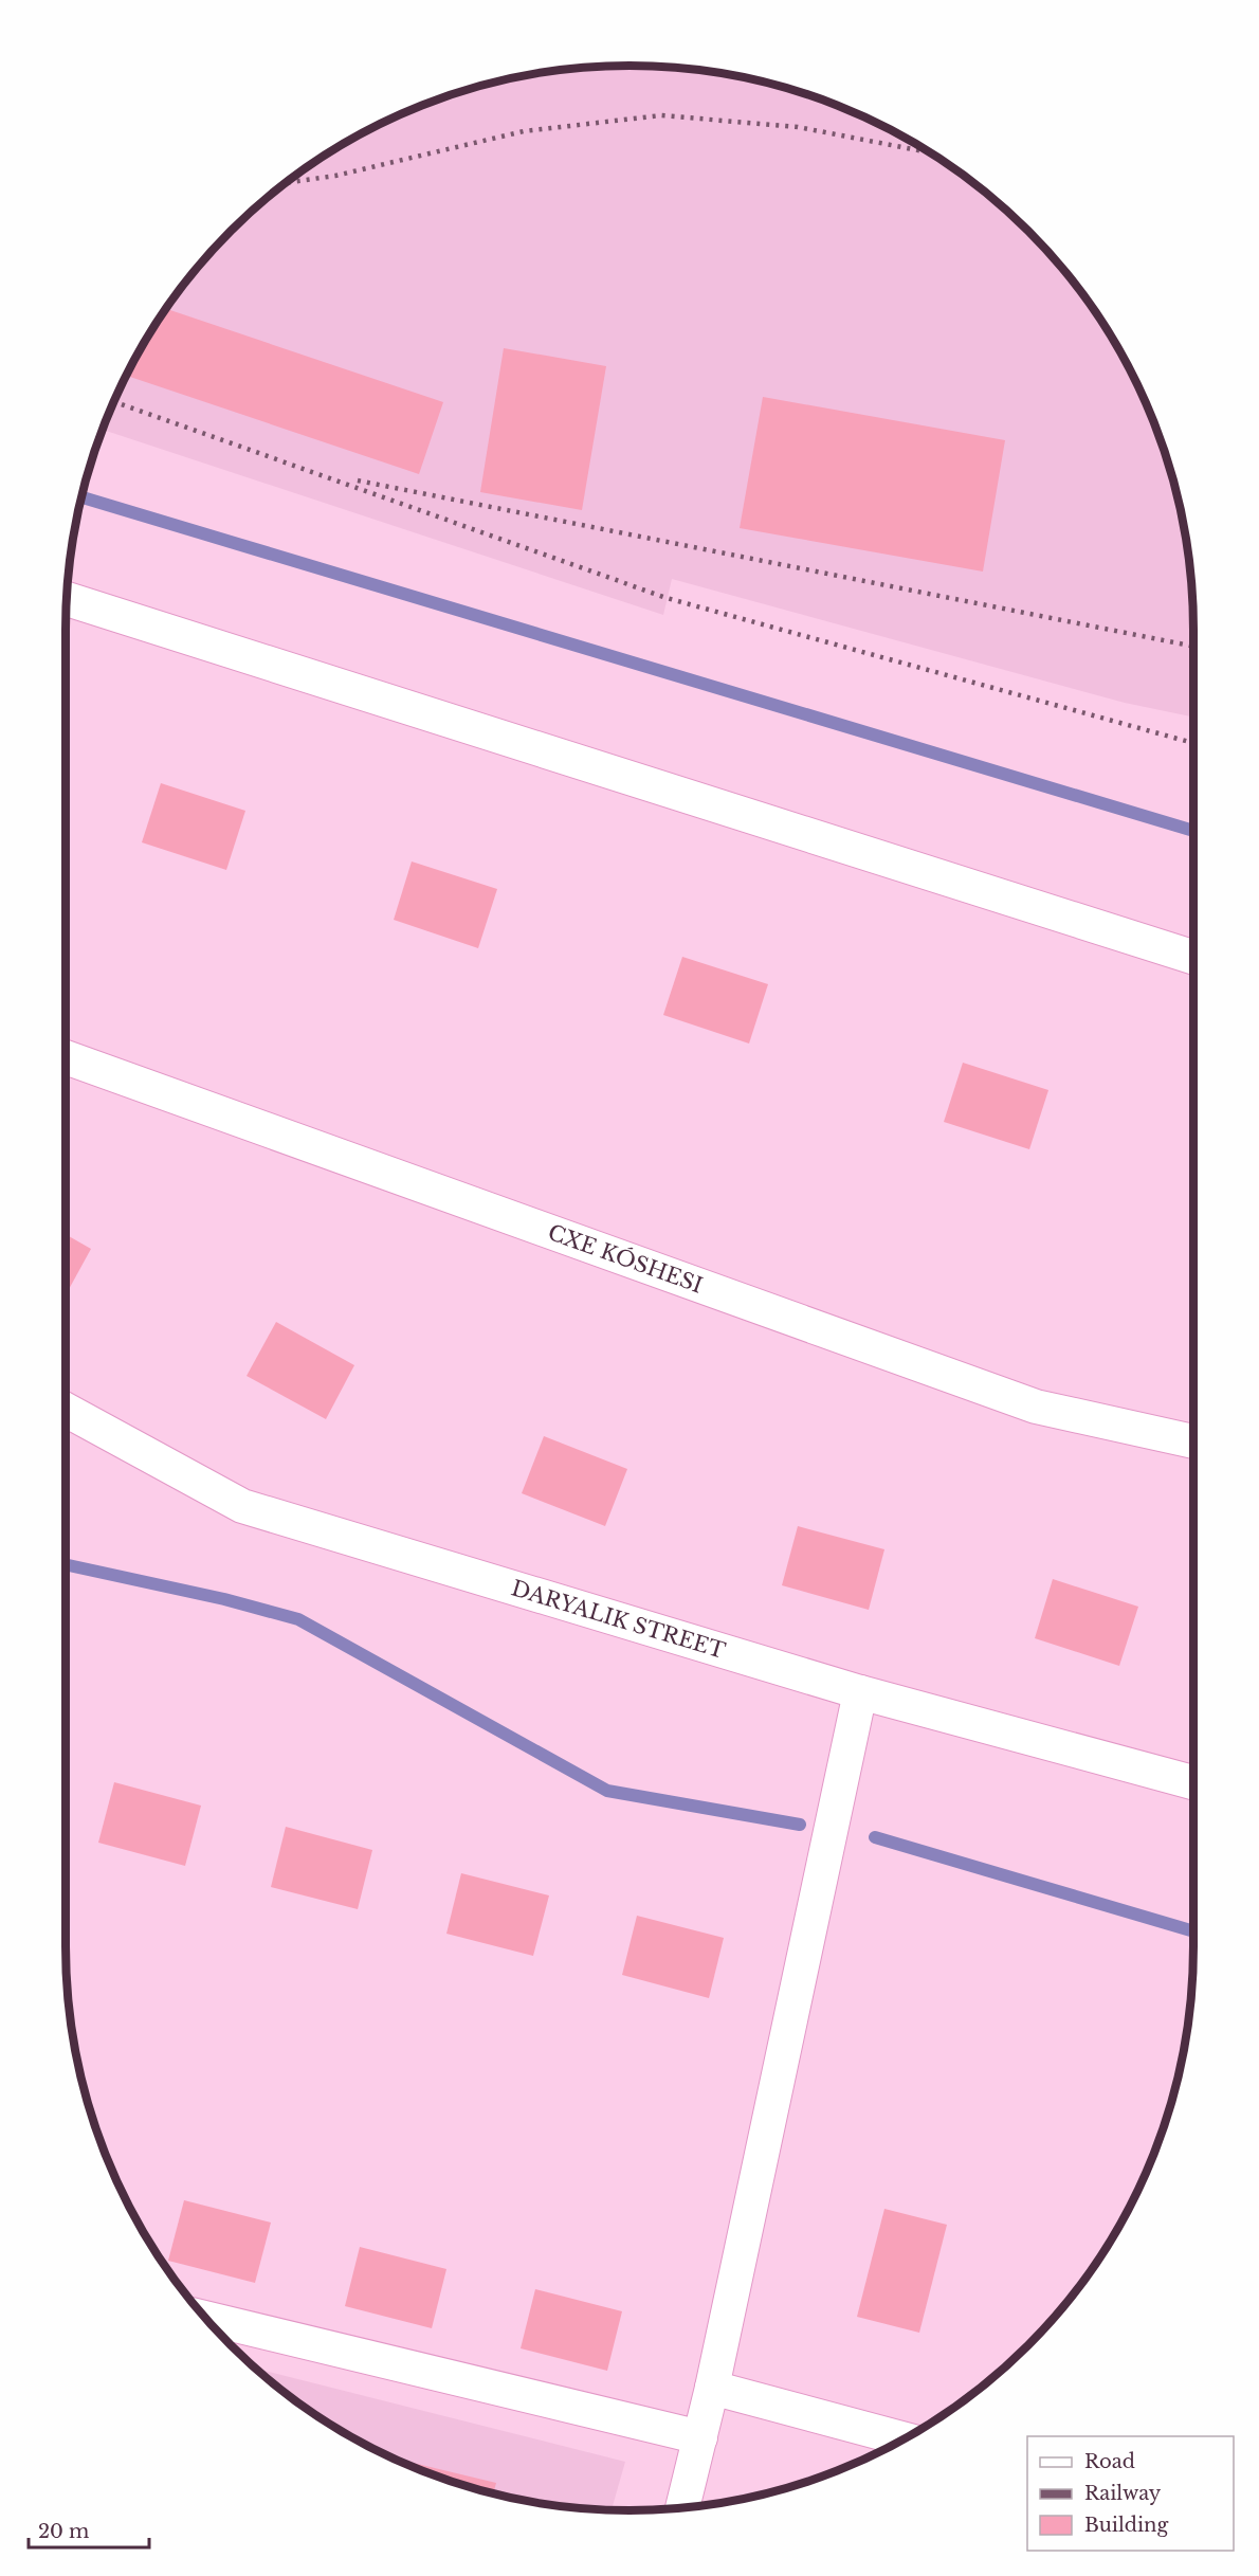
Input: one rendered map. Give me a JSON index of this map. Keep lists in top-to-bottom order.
{
  "streets": {
    "street": ["CXE KÓSHESI", "DARYALIK STREET"]
  },
  "legend": ["Road", "Railway", "Building"],
  "scale_bar": "20 m"
}
